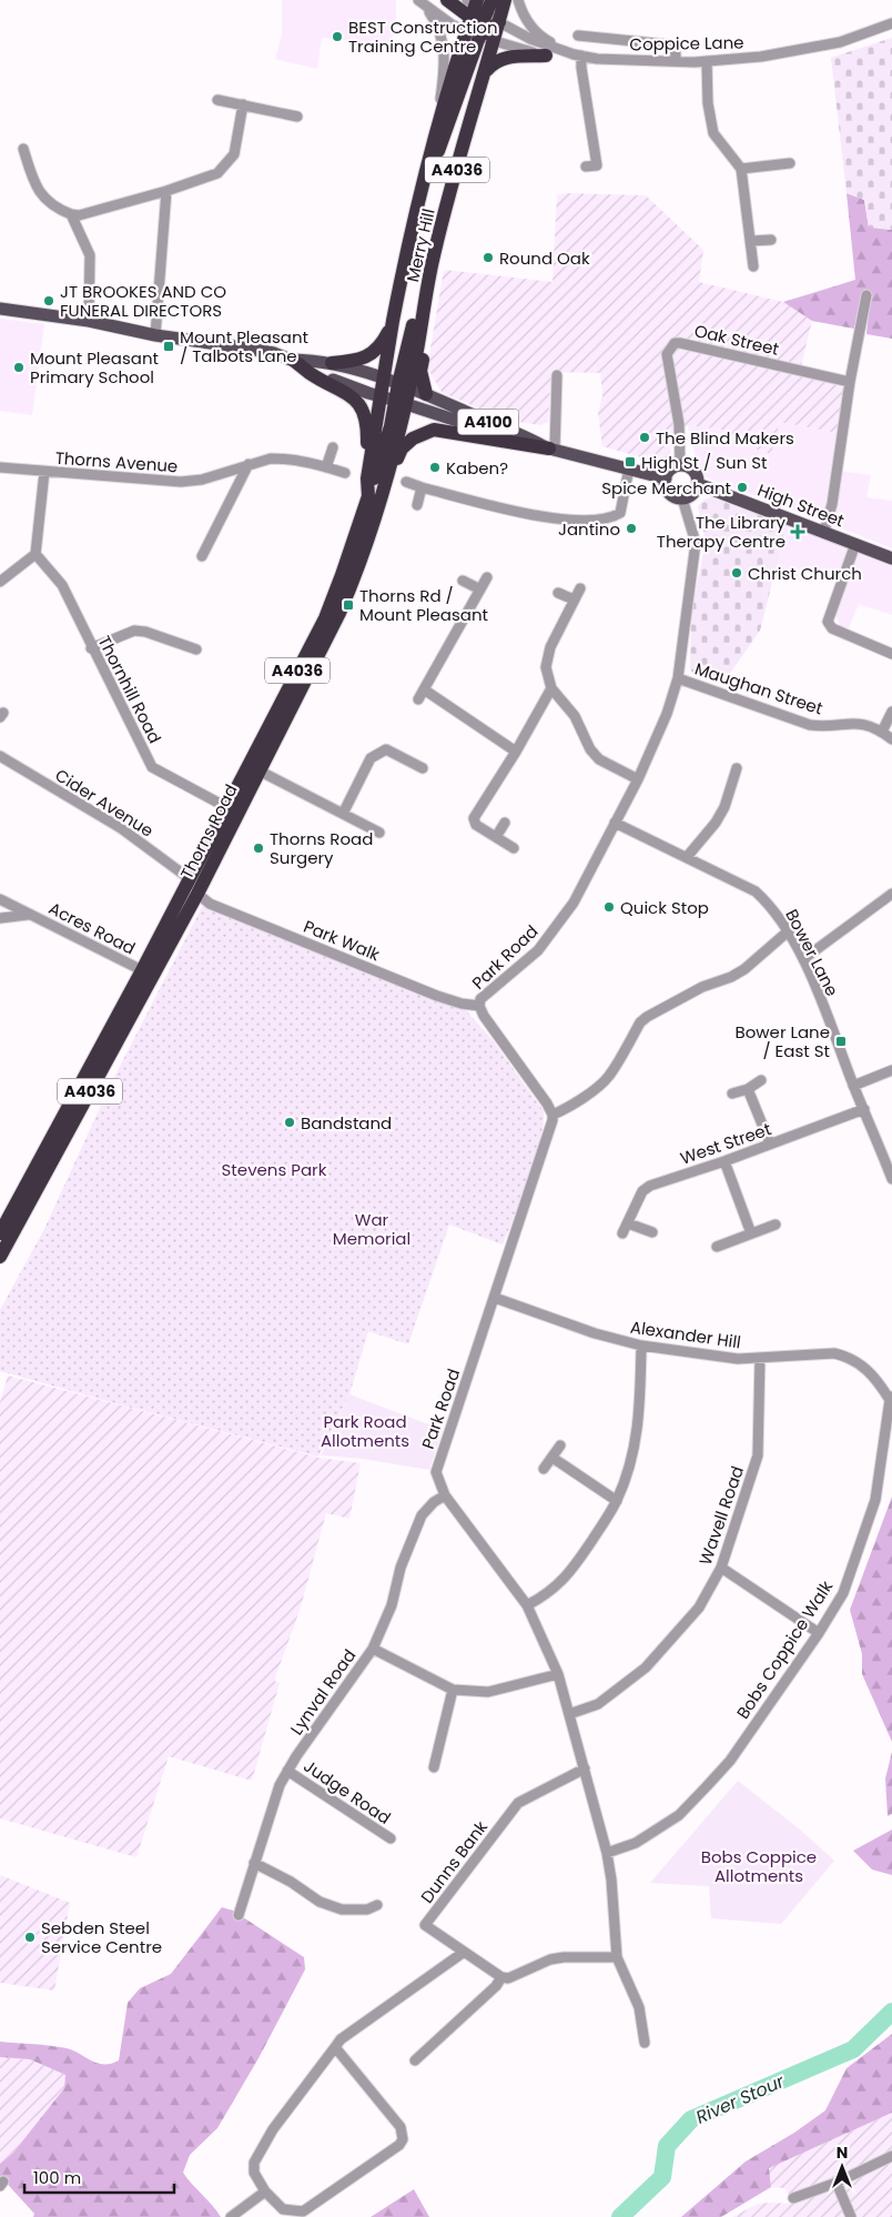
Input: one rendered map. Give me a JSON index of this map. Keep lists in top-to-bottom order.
{
  "streets": {
    "highway": ["A4036", "Merry Hill", "Thorns Road"],
    "main road": ["A4100", "High Street"],
    "street": [
      "Coppice Lane",
      "Oak Street",
      "Thorns Avenue",
      "Maughan Street",
      "Thornhill Road",
      "Cider Avenue",
      "Acres Road",
      "Park Walk",
      "Bower Lane",
      "Park Road",
      "West Street",
      "Alexander Hill",
      "Wavell Road",
      "Bobs Coppice Walk",
      "Lynval Road",
      "Judge Road",
      "Dunns Bank"
    ]
  },
  "crossings": [
    ["Coppice Lane", "Merry Hill"],
    ["Merry Hill", "A4100"],
    ["Merry Hill", "Thorns Road"],
    ["Oak Street", "A4100"],
    ["Oak Street", "High Street"],
    ["Oak Street", "Park Road"],
    ["A4100", "High Street"],
    ["A4100", "Thorns Road"],
    ["A4100", "Park Road"],
    ["High Street", "Park Road"],
    ["Maughan Street", "Park Road"],
    ["Thornhill Road", "Thorns Road"],
    ["Cider Avenue", "Thorns Road"],
    ["Thorns Road", "Acres Road"],
    ["Thorns Road", "Park Walk"],
    ["Park Walk", "Park Road"],
    ["Bower Lane", "Park Road"],
    ["Bower Lane", "West Street"],
    ["Park Road", "Alexander Hill"],
    ["Park Road", "Lynval Road"],
    ["Alexander Hill", "Wavell Road"],
    ["Alexander Hill", "Bobs Coppice Walk"],
    ["Lynval Road", "Judge Road"]
  ],
  "water": ["River Stour"],
  "parks": [
    "Stevens Park",
    "War Memorial",
    "Park Road Allotments",
    "Bobs Coppice Allotments"
  ],
  "places": {
    "other": [
      "BEST Construction Training Centre",
      "Round Oak",
      "JT BROOKES AND CO FUNERAL DIRECTORS",
      "Mount Pleasant Primary School",
      "The Blind Makers",
      "Kaben?",
      "Spice Merchant",
      "Jantino",
      "Christ Church",
      "Thorns Road Surgery",
      "Quick Stop",
      "Bandstand",
      "Sebden Steel Service Centre"
    ],
    "transit": [
      "Mount Pleasant / Talbots Lane",
      "High St / Sun St",
      "Thorns Rd / Mount Pleasant",
      "Bower Lane / East St"
    ],
    "health": ["The Library Therapy Centre"]
  },
  "scale_bar": "100 m",
  "north": "top"
}
